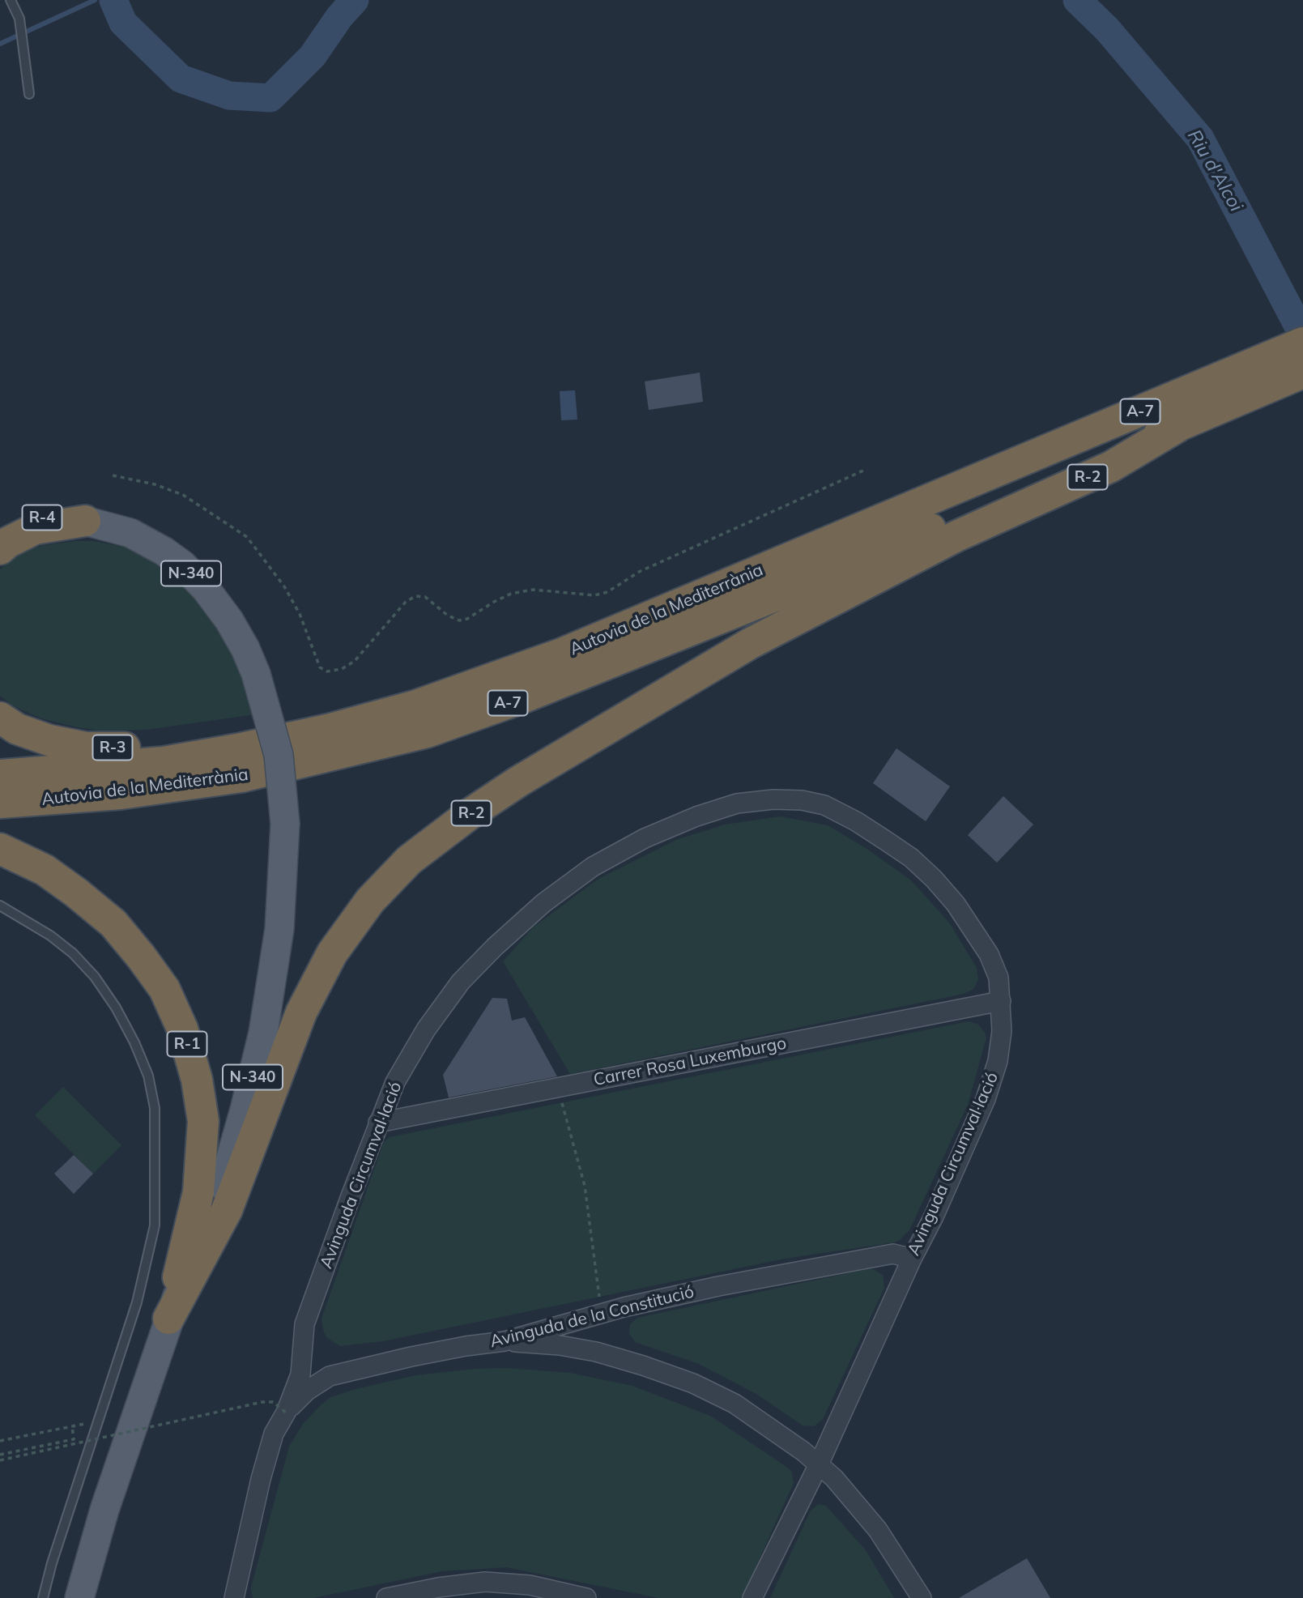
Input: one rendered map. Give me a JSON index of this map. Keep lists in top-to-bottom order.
{
  "streets": {
    "highway": [
      "A-7",
      "R-2",
      "R-4",
      "Autovia de la Mediterrània",
      "R-3",
      "R-1"
    ],
    "main road": ["N-340"],
    "street": ["Carrer Rosa Luxemburgo", "Avinguda Circumval·lació", "Avinguda de la Constitució"]
  },
  "crossings": [
    ["A-7", "R-2"],
    ["R-2", "N-340"],
    ["R-2", "Autovia de la Mediterrània"],
    ["R-2", "R-1"],
    ["R-4", "N-340"],
    ["N-340", "R-1"],
    ["Autovia de la Mediterrània", "R-3"],
    ["Carrer Rosa Luxemburgo", "Avinguda Circumval·lació"],
    ["Avinguda Circumval·lació", "Avinguda de la Constitució"]
  ],
  "water": ["Riu d'Alcoi"]
}
